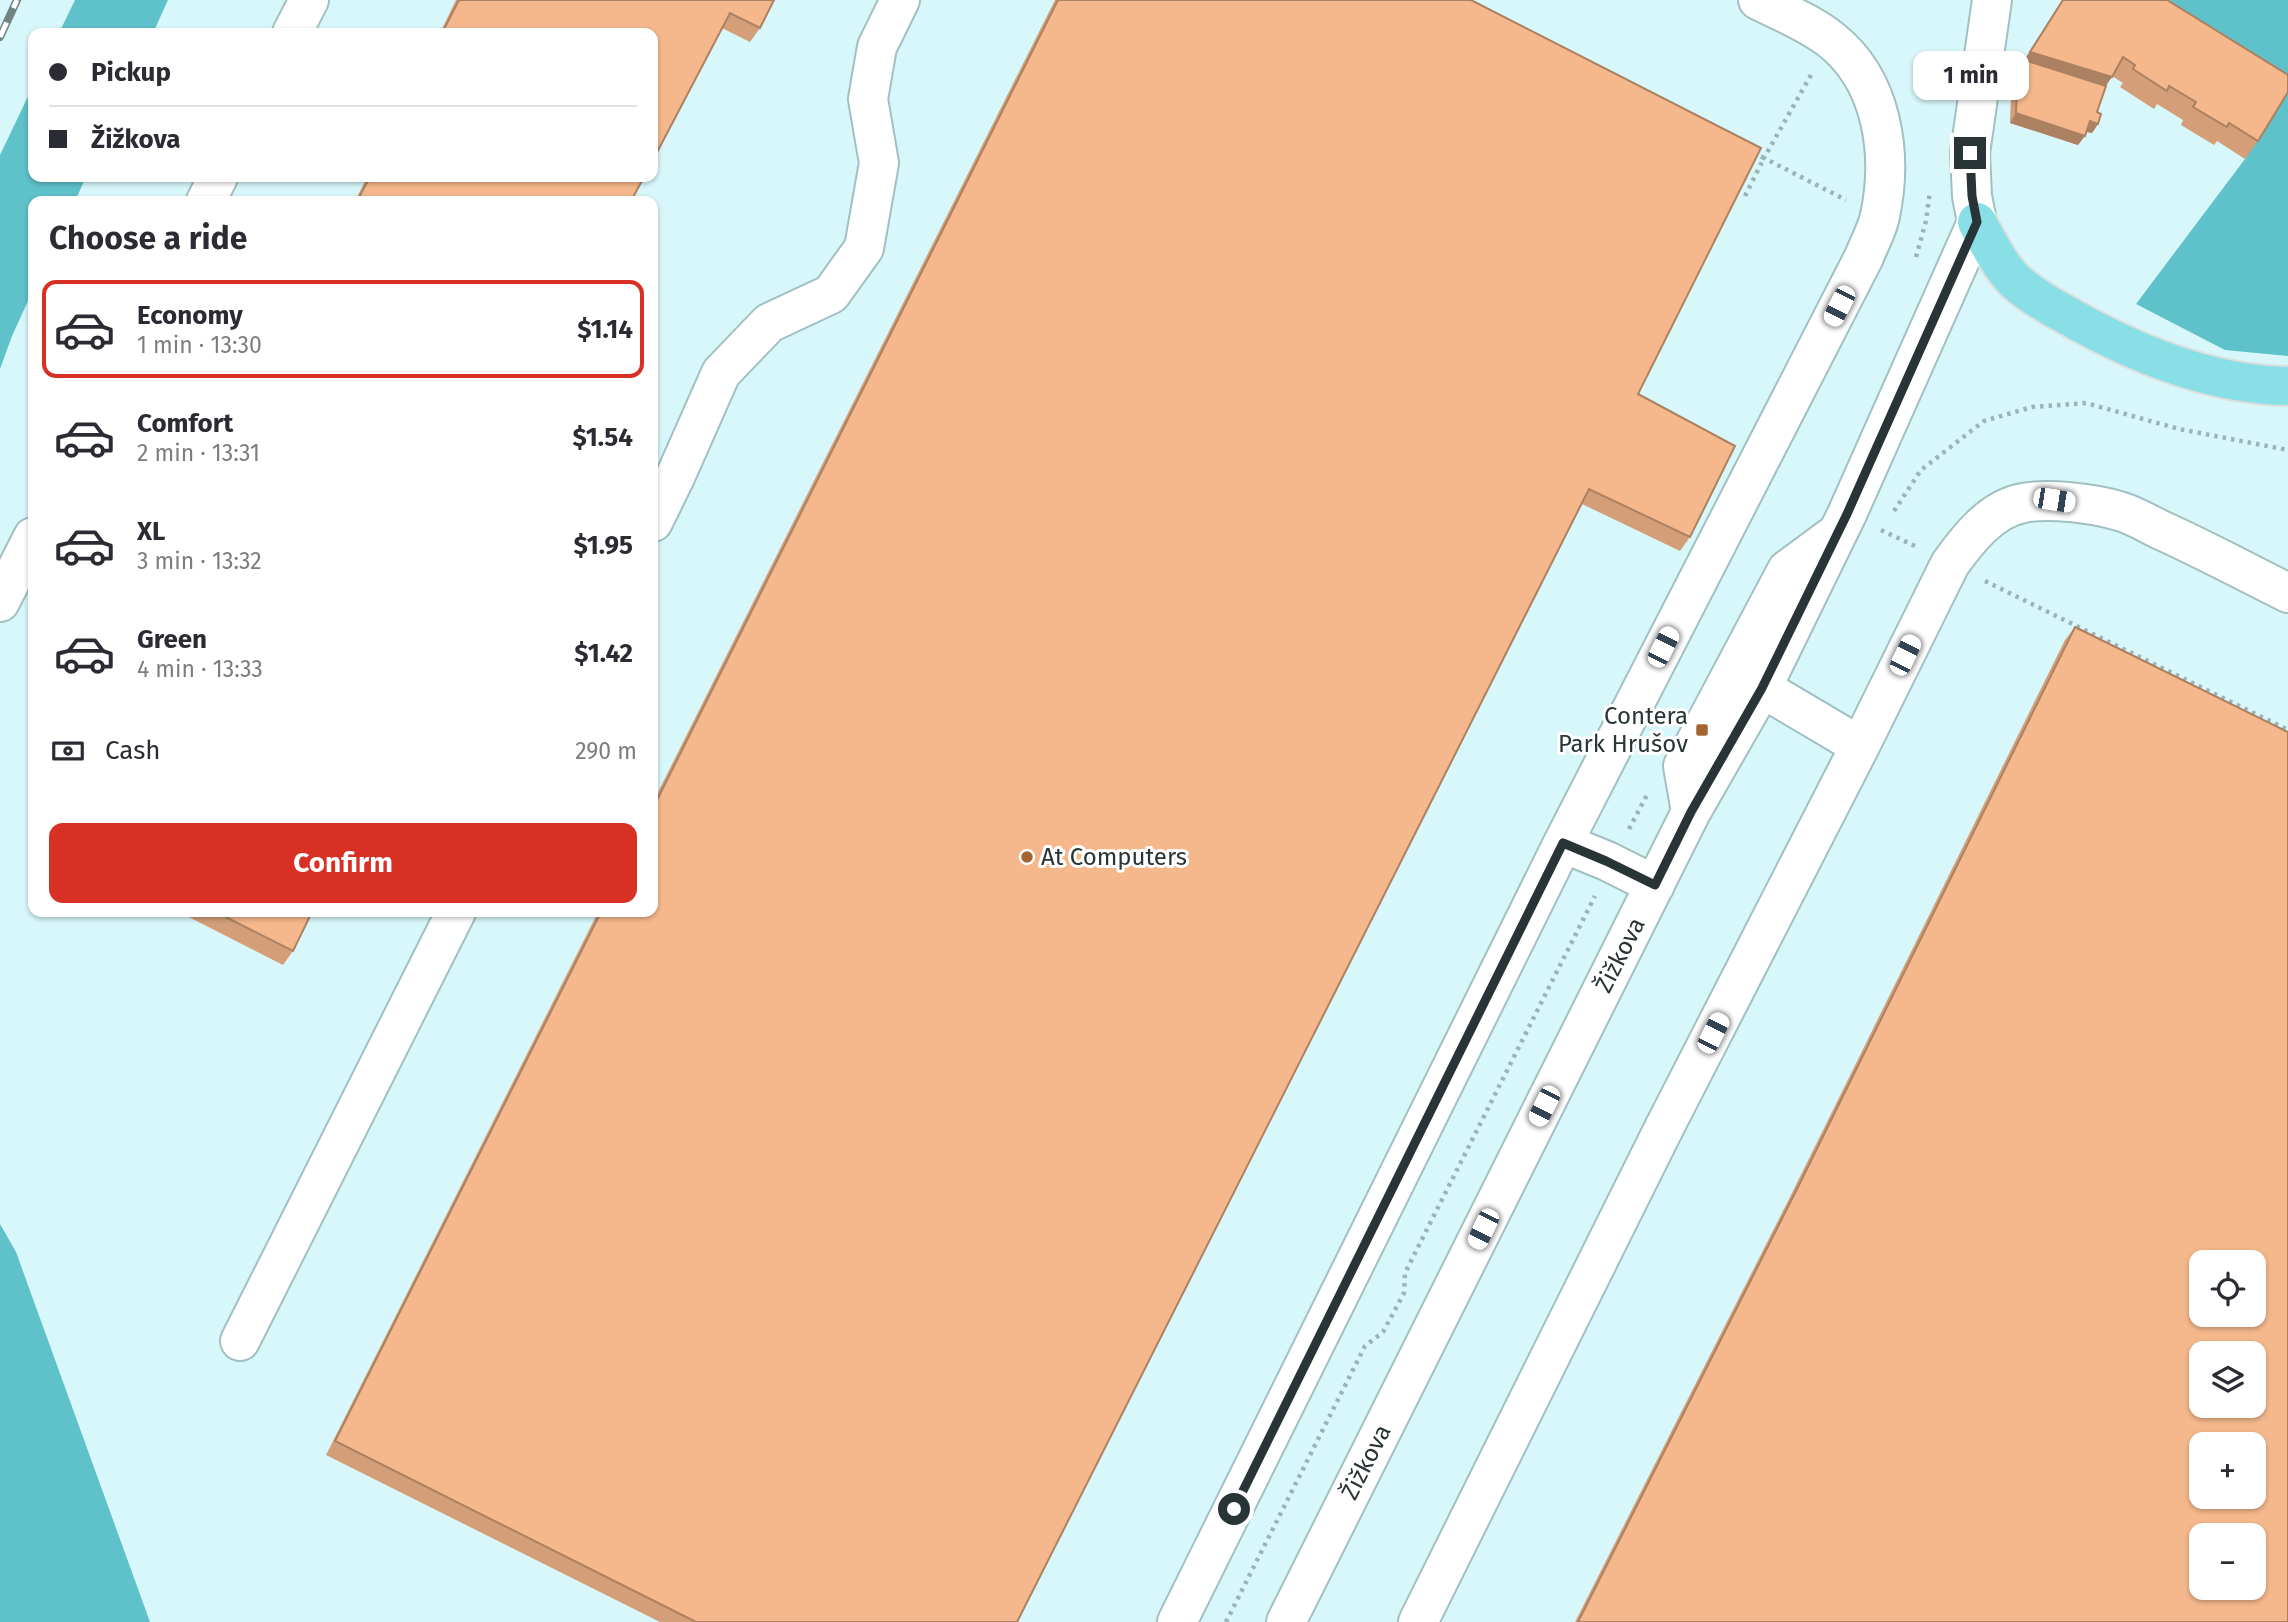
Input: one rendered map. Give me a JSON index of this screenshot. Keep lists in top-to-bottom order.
{
  "streets": {
    "street": ["Žižkova"]
  },
  "places": {
    "transit": ["Contera Park Hrušov"],
    "other": ["At Computers"]
  },
  "page": {
    "banner": ["Pickup", "Žižkova"],
    "bubble": "1 min",
    "heading": "Choose a ride",
    "list": [
      {
        "name": "Economy",
        "note": "1 min · 13:30",
        "value": "$1.14"
      },
      {
        "name": "Comfort",
        "note": "2 min · 13:31",
        "value": "$1.54"
      },
      {
        "name": "XL",
        "note": "3 min · 13:32",
        "value": "$1.95"
      },
      {
        "name": "Green",
        "note": "4 min · 13:33",
        "value": "$1.42"
      }
    ],
    "pay": ["Cash", "290 m"],
    "buttons": "Confirm",
    "map_buttons": ["+", "−"]
  }
}
